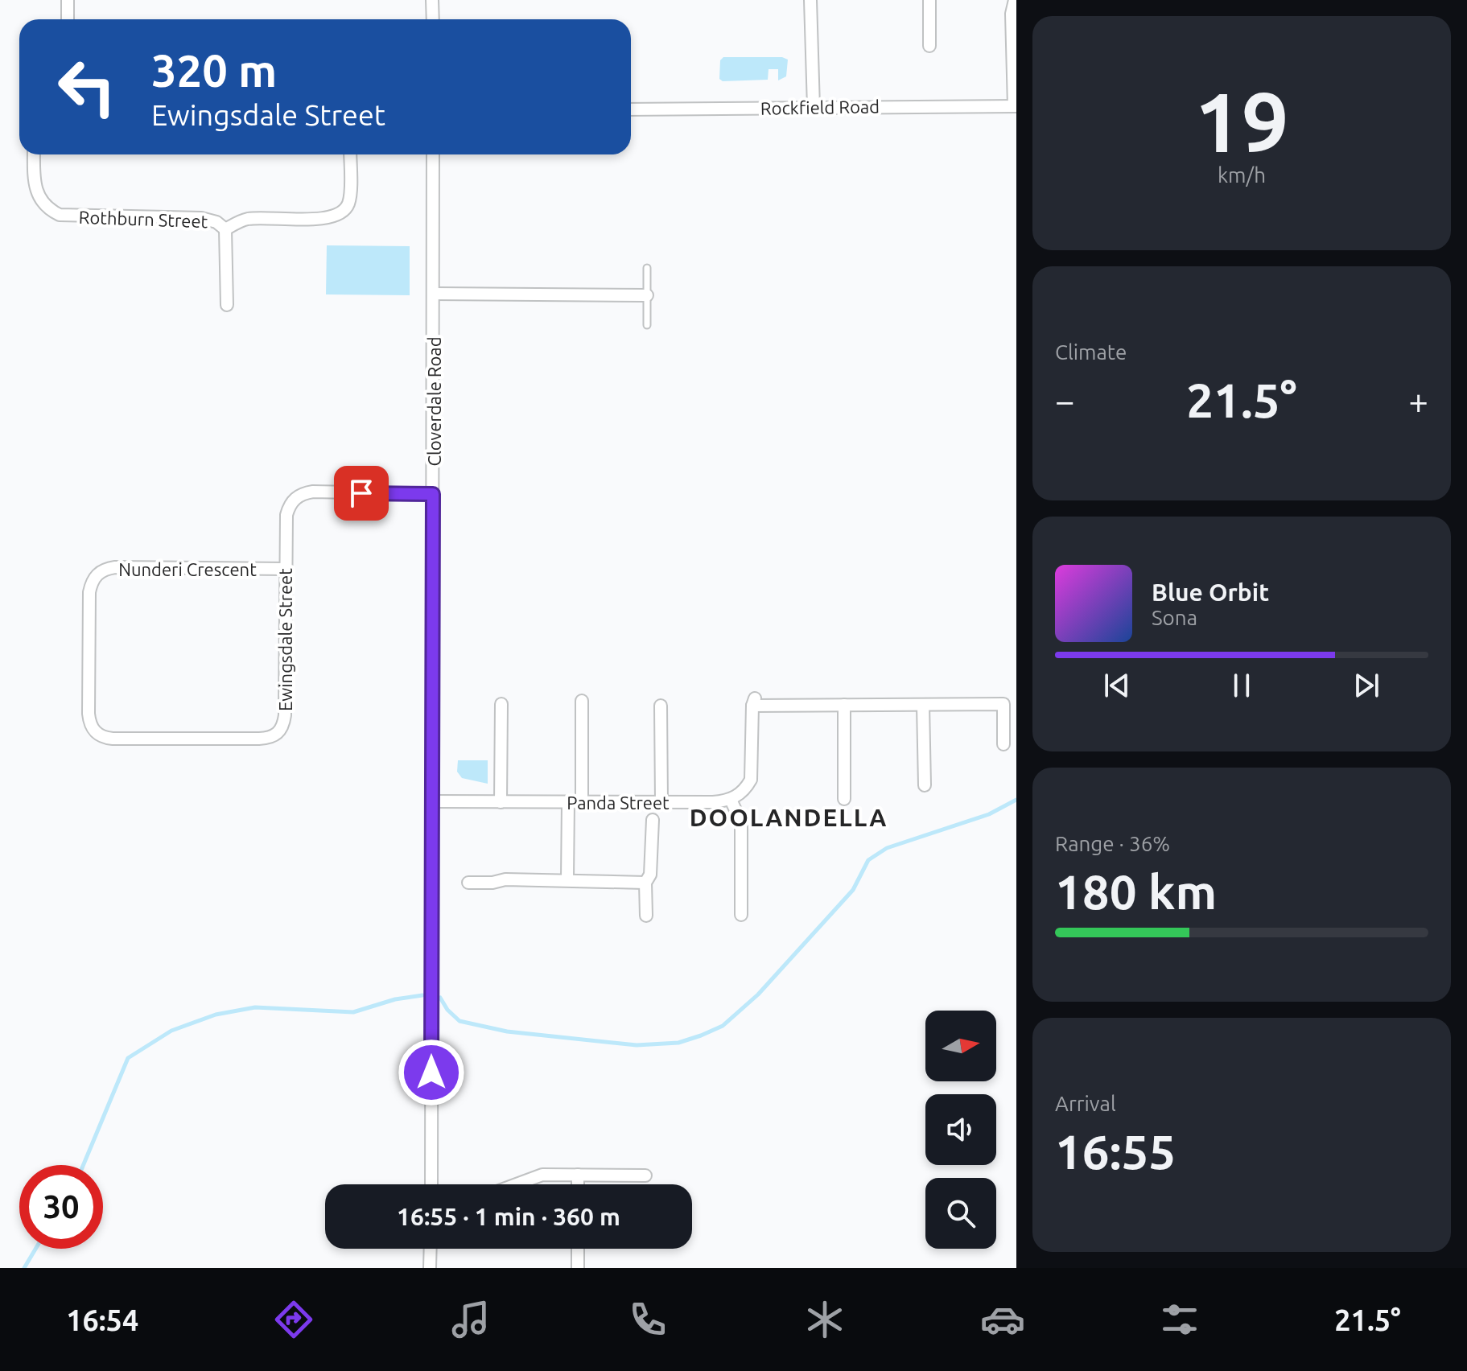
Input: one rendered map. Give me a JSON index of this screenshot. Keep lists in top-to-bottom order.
{
  "streets": {
    "street": [
      "Rockfield Road",
      "Rothburn Street",
      "Cloverdale Road",
      "Nunderi Crescent",
      "Ewingsdale Street",
      "Panda Street"
    ]
  },
  "crossings": [
    ["Cloverdale Road", "Ewingsdale Street"],
    ["Cloverdale Road", "Panda Street"],
    ["Nunderi Crescent", "Ewingsdale Street"]
  ],
  "districts": ["DOOLANDELLA"],
  "north": "right",
  "page": {
    "tile": [
      ["19", "km/h"],
      "Climate",
      ["Range · 36%", "180 km"],
      ["Arrival", "16:55"]
    ],
    "turn": ["320 m", "Ewingsdale Street"],
    "heat": ["−", "21.5°", "+"],
    "song": ["Blue Orbit", "Sona"],
    "limit": "30",
    "trip": "16:55 · 1 min · 360 m",
    "tabs": ["16:54", "21.5°"]
  }
}
